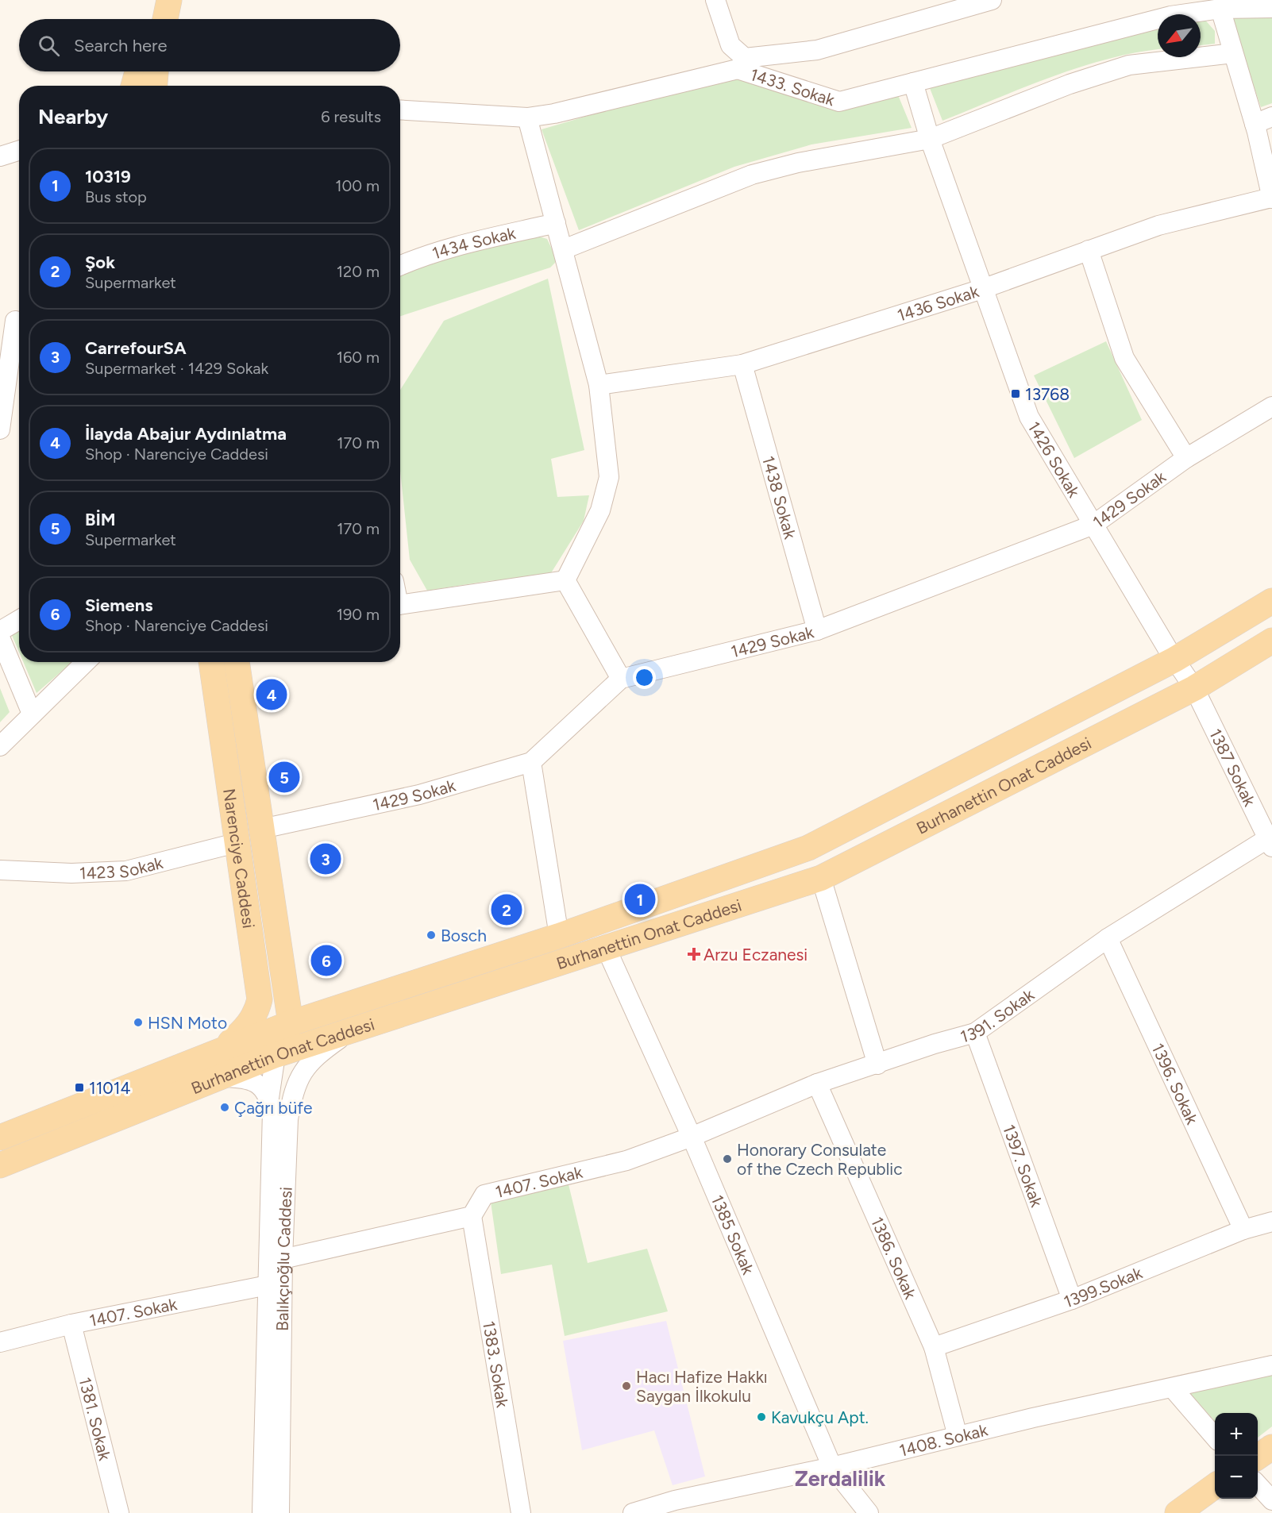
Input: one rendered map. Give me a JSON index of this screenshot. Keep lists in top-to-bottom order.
{
  "streets": {
    "main road": ["Burhanettin Onat Caddesi", "Narenciye Caddesi"],
    "street": [
      "1433. Sokak",
      "1434 Sokak",
      "1436 Sokak",
      "1426 Sokak",
      "1438 Sokak",
      "1429 Sokak",
      "1387 Sokak",
      "1423 Sokak",
      "1391. Sokak",
      "1396. Sokak",
      "1397. Sokak",
      "1407. Sokak",
      "1385 Sokak",
      "1386. Sokak",
      "Balıkçıoğlu Caddesi",
      "1399.Sokak",
      "1383. Sokak",
      "1381. Sokak",
      "1408. Sokak"
    ]
  },
  "crossings": [
    ["1433. Sokak", "1426 Sokak"],
    ["1436 Sokak", "1426 Sokak"],
    ["1436 Sokak", "1438 Sokak"],
    ["1426 Sokak", "1429 Sokak"],
    ["1426 Sokak", "1387 Sokak"],
    ["1426 Sokak", "Burhanettin Onat Caddesi"],
    ["1438 Sokak", "1429 Sokak"],
    ["1429 Sokak", "Narenciye Caddesi"],
    ["1387 Sokak", "Burhanettin Onat Caddesi"],
    ["1387 Sokak", "1391. Sokak"],
    ["Burhanettin Onat Caddesi", "Narenciye Caddesi"],
    ["Burhanettin Onat Caddesi", "1385 Sokak"],
    ["Burhanettin Onat Caddesi", "Balıkçıoğlu Caddesi"],
    ["Narenciye Caddesi", "1423 Sokak"],
    ["1391. Sokak", "1396. Sokak"],
    ["1391. Sokak", "1397. Sokak"],
    ["1391. Sokak", "1407. Sokak"],
    ["1391. Sokak", "1385 Sokak"],
    ["1391. Sokak", "1386. Sokak"],
    ["1396. Sokak", "1399.Sokak"],
    ["1397. Sokak", "1399.Sokak"],
    ["1407. Sokak", "1385 Sokak"],
    ["1407. Sokak", "Balıkçıoğlu Caddesi"],
    ["1407. Sokak", "1383. Sokak"],
    ["1407. Sokak", "1381. Sokak"],
    ["1385 Sokak", "1408. Sokak"],
    ["1386. Sokak", "1399.Sokak"],
    ["1386. Sokak", "1408. Sokak"]
  ],
  "districts": ["Zerdalilik"],
  "places": {
    "transit": ["13768", "11014"],
    "other": [
      "Bosch",
      "HSN Moto",
      "Çağrı büfe",
      "Honorary Consulate of the Czech Republic",
      "Hacı Hafize Hakkı Saygan İlkokulu",
      "Kavukçu Apt."
    ],
    "health": ["Arzu Eczanesi"]
  },
  "north": "bottom left",
  "page": {
    "search": "Search here",
    "heading": ["Nearby", "6 results"],
    "list": [
      {
        "mark": "1",
        "name": "10319",
        "note": "Bus stop",
        "value": "100 m"
      },
      {
        "mark": "2",
        "name": "Şok",
        "note": "Supermarket",
        "value": "120 m"
      },
      {
        "mark": "3",
        "name": "CarrefourSA",
        "note": "Supermarket · 1429 Sokak",
        "value": "160 m"
      },
      {
        "mark": "4",
        "name": "İlayda Abajur Aydınlatma",
        "note": "Shop · Narenciye Caddesi",
        "value": "170 m"
      },
      {
        "mark": "5",
        "name": "BİM",
        "note": "Supermarket",
        "value": "170 m"
      },
      {
        "mark": "6",
        "name": "Siemens",
        "note": "Shop · Narenciye Caddesi",
        "value": "190 m"
      }
    ],
    "pins": [
      "4",
      "5",
      "3",
      "1",
      "2",
      "6"
    ],
    "map_buttons": ["+", "−"]
  }
}
